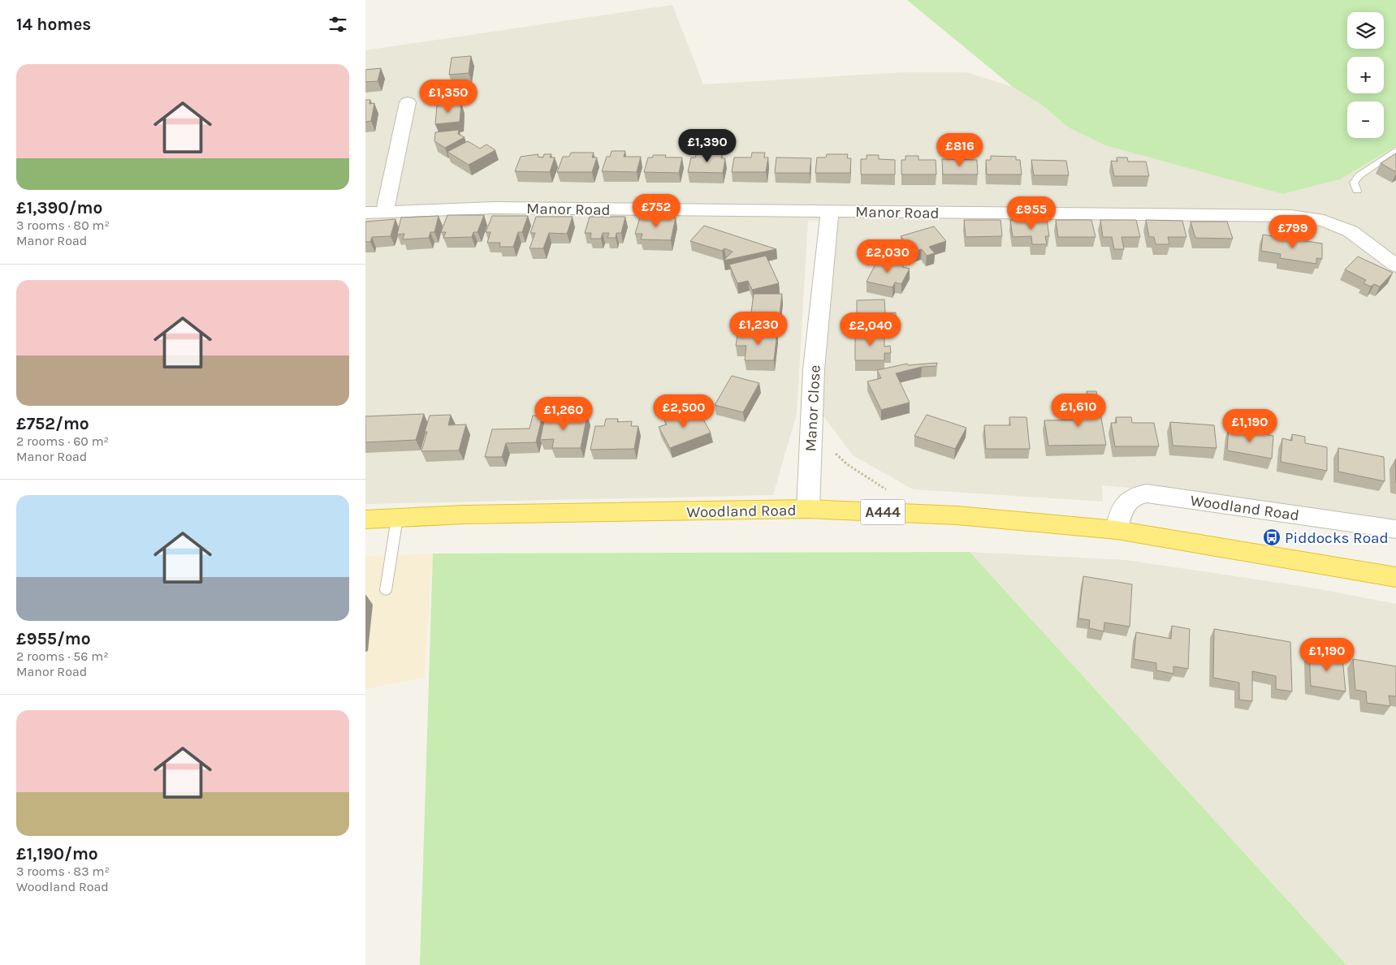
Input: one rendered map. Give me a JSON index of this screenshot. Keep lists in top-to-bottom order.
{
  "streets": {
    "highway": ["Woodland Road", "A444"],
    "street": ["Manor Road", "Manor Close"]
  },
  "crossings": [
    ["Manor Road", "Manor Close"],
    ["Manor Close", "Woodland Road"]
  ],
  "places": {
    "bus stop": ["Piddocks Road"]
  },
  "page": {
    "heading": "14 homes",
    "map_buttons": ["+", "−"],
    "list": [
      {
        "name": "£1,390/mo",
        "note": "3 rooms · 80 m² · Manor Road"
      },
      {
        "name": "£752/mo",
        "note": "2 rooms · 60 m² · Manor Road"
      },
      {
        "name": "£955/mo",
        "note": "2 rooms · 56 m² · Manor Road"
      },
      {
        "name": "£1,190/mo",
        "note": "3 rooms · 83 m² · Woodland Road"
      }
    ],
    "price": [
      "£1,350",
      "£1,390",
      "£816",
      "£752",
      "£955",
      "£799",
      "£2,030",
      "£1,230",
      "£2,040",
      "£1,610",
      "£2,500",
      "£1,260",
      "£1,190",
      "£1,190"
    ]
  }
}
